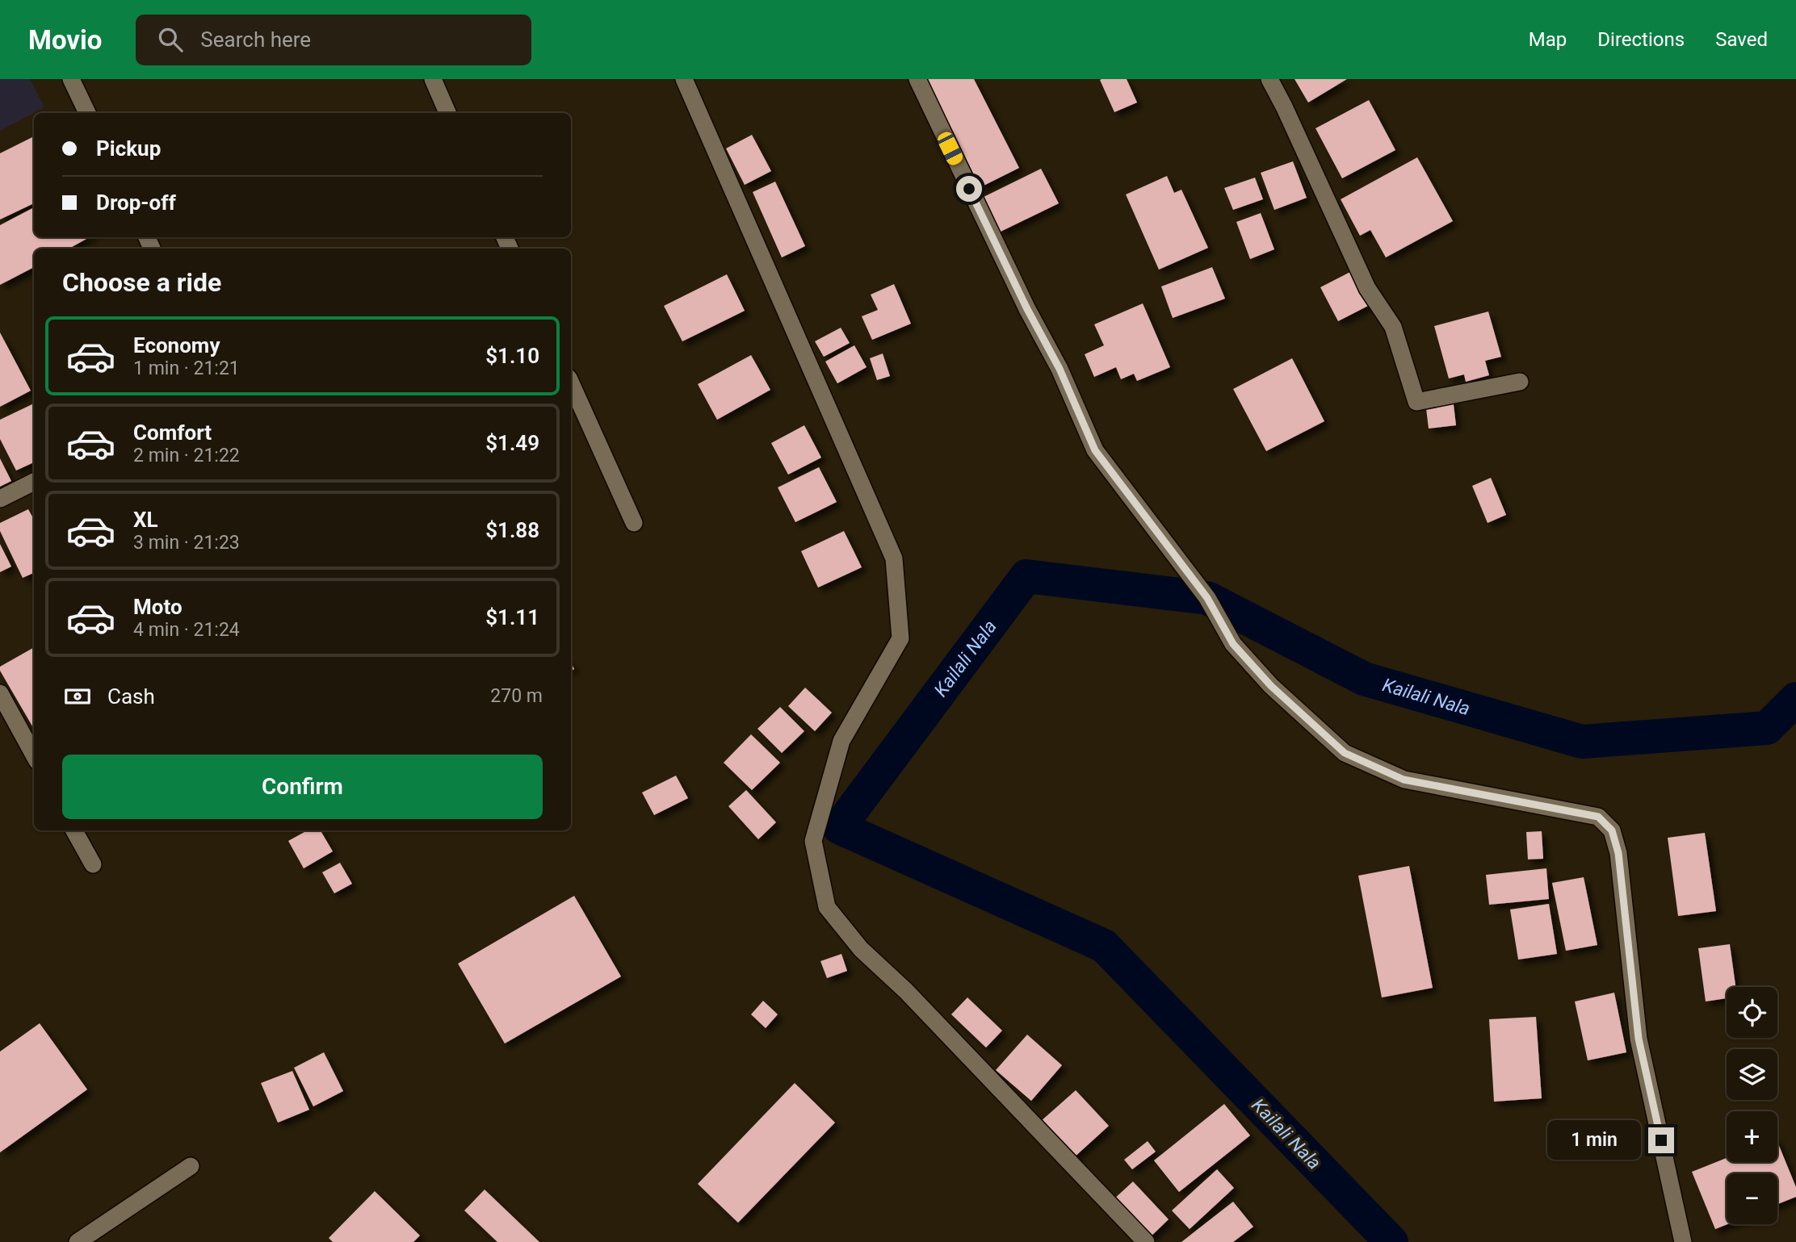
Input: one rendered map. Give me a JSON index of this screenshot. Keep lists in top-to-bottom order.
{
  "water": ["Kailali Nala"],
  "page": {
    "header": "Movio",
    "search": "Search here",
    "nav": ["Map", "Directions", "Saved"],
    "banner": ["Pickup", "Drop-off"],
    "heading": "Choose a ride",
    "list": [
      {
        "name": "Economy",
        "note": "1 min · 21:21",
        "value": "$1.10"
      },
      {
        "name": "Comfort",
        "note": "2 min · 21:22",
        "value": "$1.49"
      },
      {
        "name": "XL",
        "note": "3 min · 21:23",
        "value": "$1.88"
      },
      {
        "name": "Moto",
        "note": "4 min · 21:24",
        "value": "$1.11"
      }
    ],
    "pay": ["Cash", "270 m"],
    "buttons": "Confirm",
    "map_buttons": ["+", "−"],
    "bubble": "1 min"
  }
}
